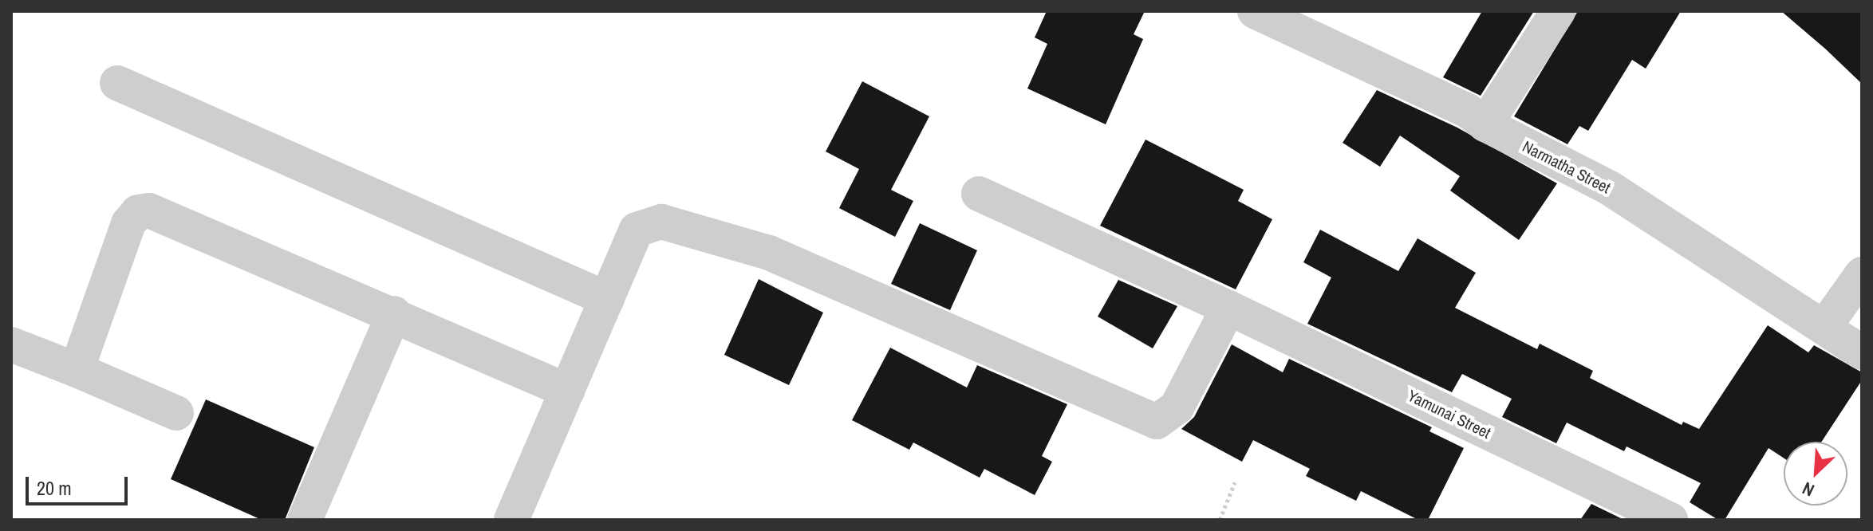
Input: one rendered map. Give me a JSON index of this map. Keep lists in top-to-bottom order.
{
  "streets": {
    "street": ["Narmatha Street", "Yamunai Street"]
  },
  "scale_bar": "20 m",
  "north": "bottom left"
}
